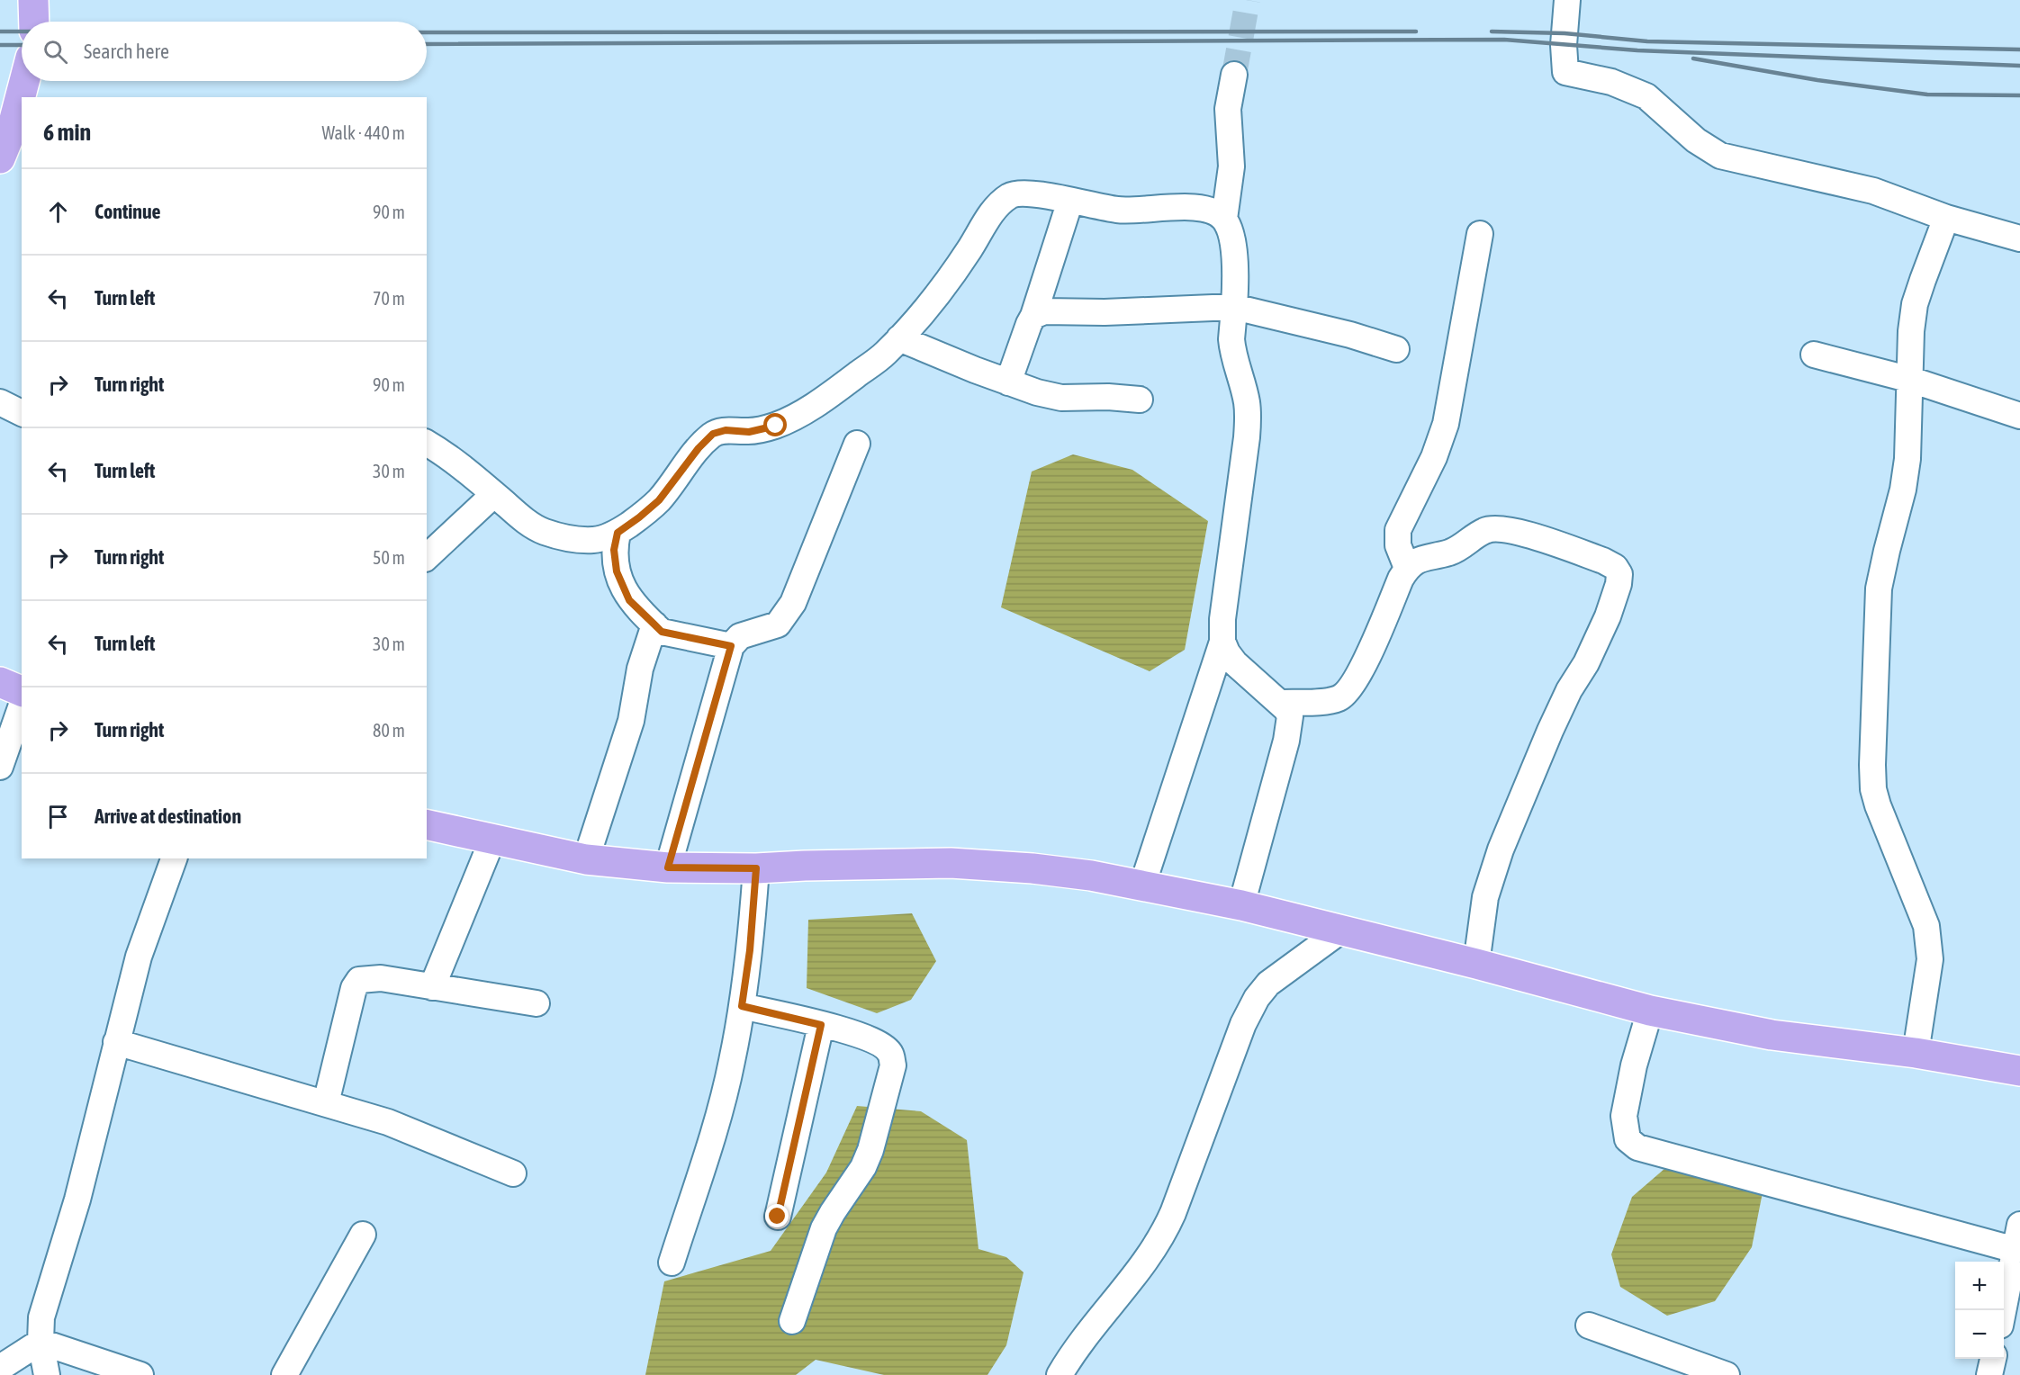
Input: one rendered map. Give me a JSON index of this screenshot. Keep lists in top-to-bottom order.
{
  "page": {
    "search": "Search here",
    "heading": ["6 min", "Walk · 440 m"],
    "list": [
      ["Continue", "90 m"],
      ["Turn left", "70 m"],
      ["Turn right", "90 m"],
      ["Turn left", "30 m"],
      ["Turn right", "50 m"],
      ["Turn left", "30 m"],
      ["Turn right", "80 m"],
      "Arrive at destination"
    ],
    "map_buttons": ["+", "−"]
  }
}
